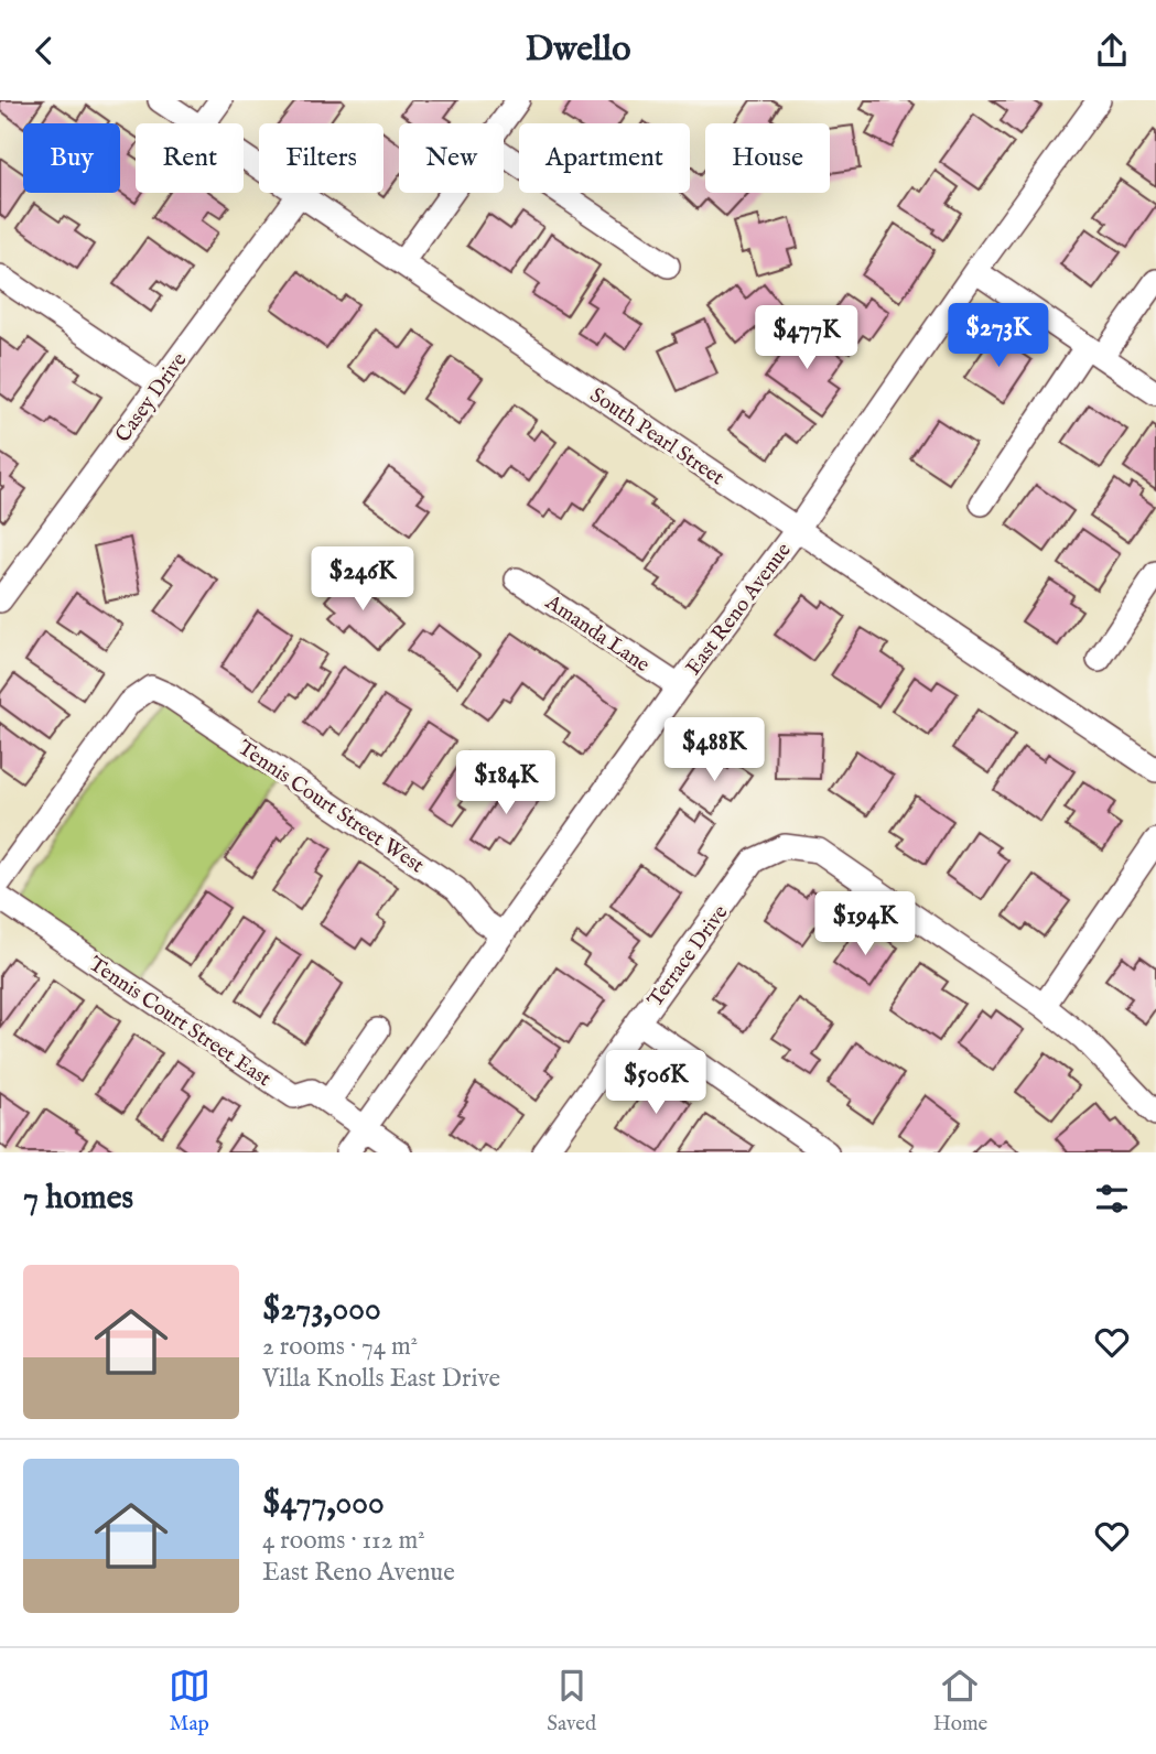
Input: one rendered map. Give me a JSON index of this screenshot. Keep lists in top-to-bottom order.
{
  "streets": {
    "street": [
      "Casey Drive",
      "South Pearl Street",
      "East Reno Avenue",
      "Amanda Lane",
      "Tennis Court Street West",
      "Terrace Drive",
      "Tennis Court Street East"
    ]
  },
  "crossings": [
    ["Casey Drive", "South Pearl Street"],
    ["South Pearl Street", "East Reno Avenue"],
    ["East Reno Avenue", "Amanda Lane"],
    ["East Reno Avenue", "Tennis Court Street West"],
    ["East Reno Avenue", "Tennis Court Street East"]
  ],
  "page": {
    "header": "Dwello",
    "chip": [
      "Buy",
      "Rent",
      "Filters",
      "New",
      "Apartment",
      "House"
    ],
    "price": [
      "$273K",
      "$477K",
      "$246K",
      "$488K",
      "$184K",
      "$194K",
      "$506K"
    ],
    "heading": "7 homes",
    "list": [
      {
        "name": "$273,000",
        "note": "2 rooms · 74 m² · Villa Knolls East Drive"
      },
      {
        "name": "$477,000",
        "note": "4 rooms · 112 m² · East Reno Avenue"
      }
    ],
    "tabs": ["Map", "Saved", "Home"]
  }
}
